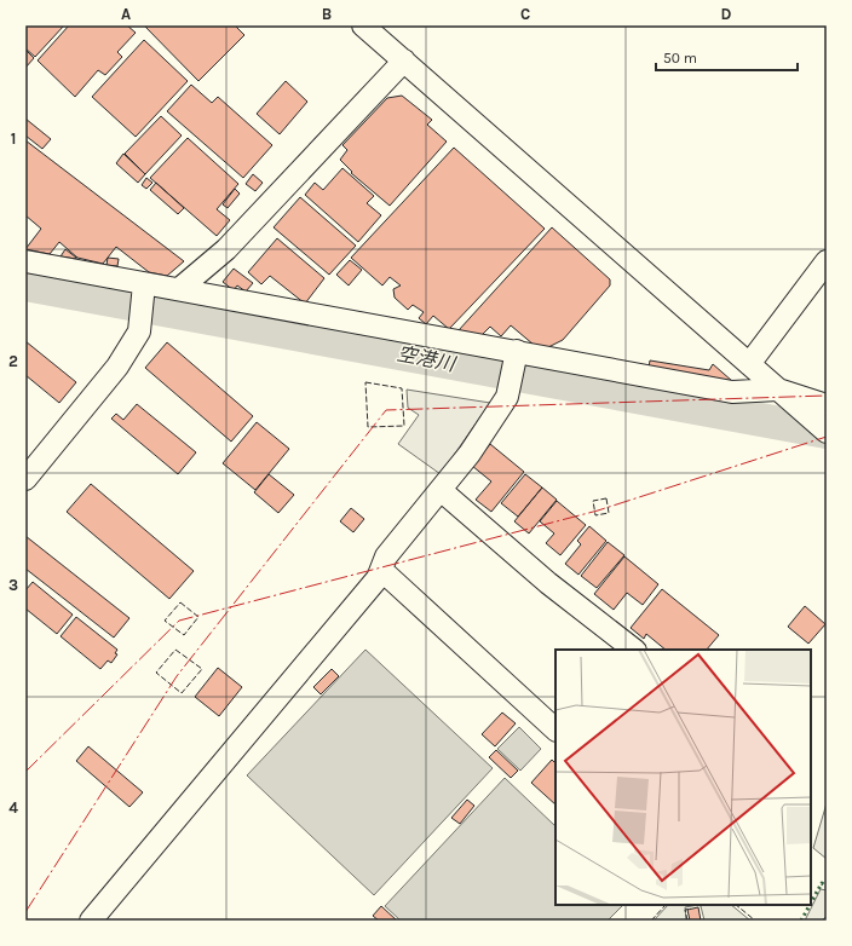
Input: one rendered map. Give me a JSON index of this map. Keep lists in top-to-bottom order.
{
  "water": ["空港川"],
  "scale_bar": "50 m",
  "grid": {
    "columns": [
      "A",
      "B",
      "C",
      "D"
    ],
    "rows": [
      "1",
      "2",
      "3",
      "4"
    ]
  }
}
